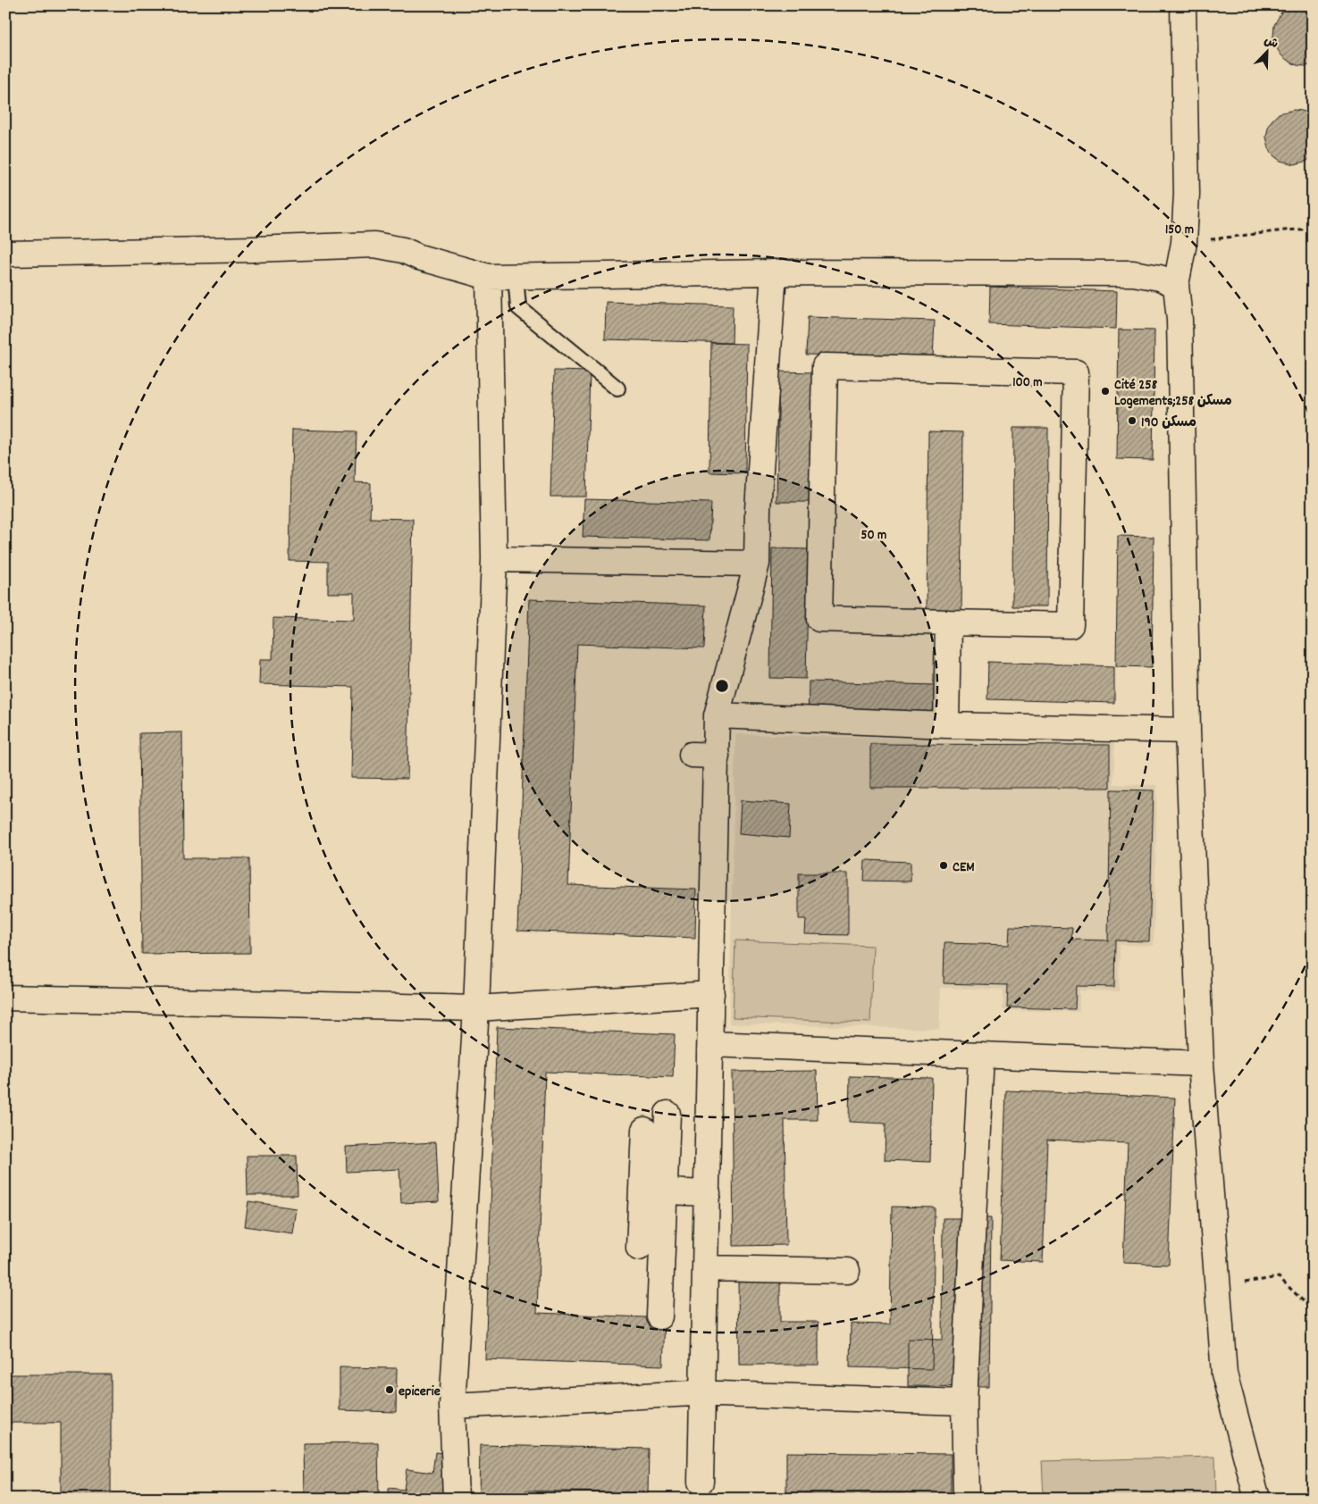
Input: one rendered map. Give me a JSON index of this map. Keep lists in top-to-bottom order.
{
  "places": [
    "Cité 258 Logements;258 مسكن",
    "190 مسكن",
    "CEM",
    "epicerie"
  ],
  "north": "top right",
  "rings": ["150 m", "100 m", "50 m"]
}
